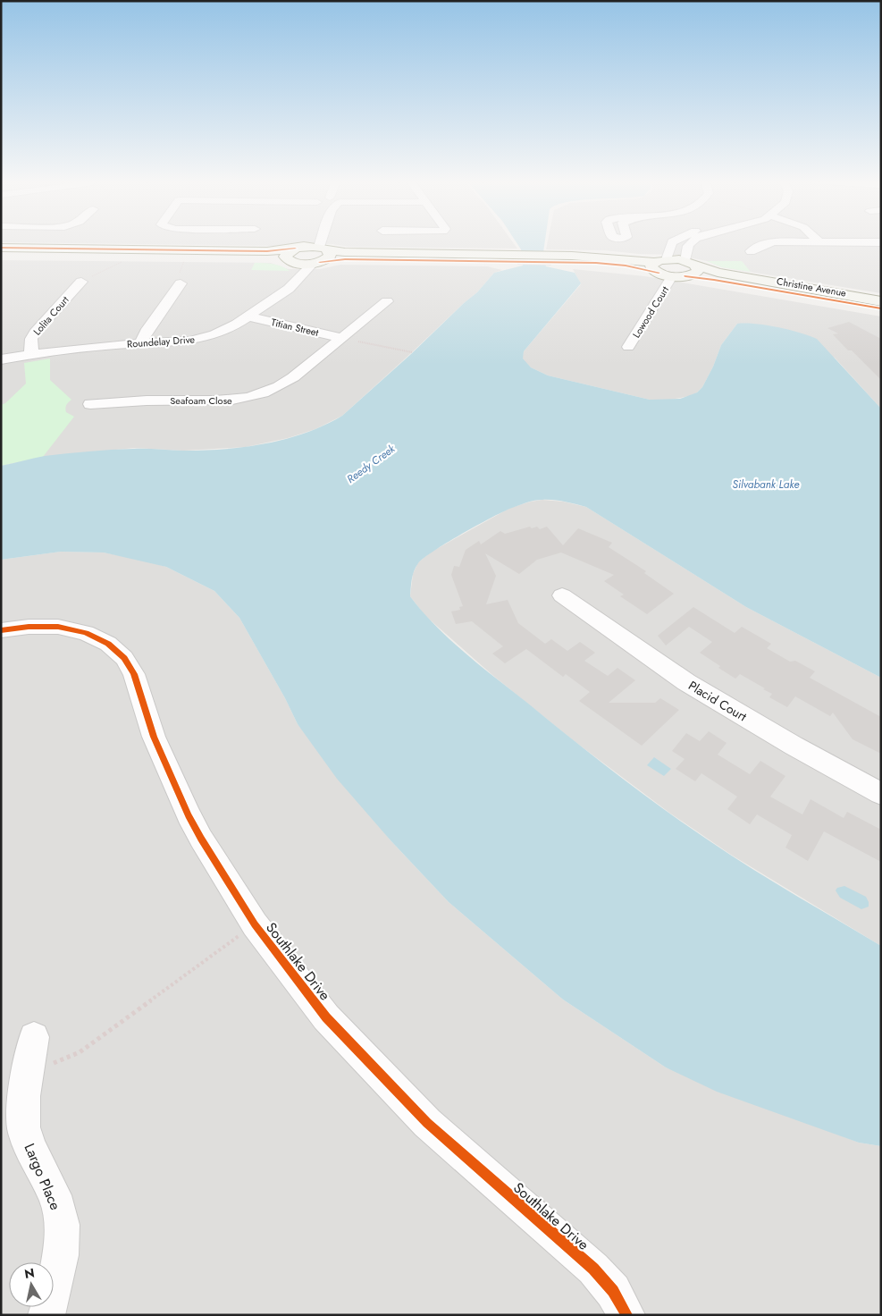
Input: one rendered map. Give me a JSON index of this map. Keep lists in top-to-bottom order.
{
  "streets": {
    "main road": ["Christine Avenue"],
    "street": [
      "Lowood Court",
      "Lolita Court",
      "Titian Street",
      "Roundelay Drive",
      "Seafoam Close",
      "Placid Court",
      "Southlake Drive",
      "Largo Place"
    ]
  },
  "crossings": [
    ["Christine Avenue", "Lowood Court"],
    ["Lolita Court", "Roundelay Drive"],
    ["Titian Street", "Roundelay Drive"],
    ["Titian Street", "Seafoam Close"]
  ],
  "water": ["Reedy Creek", "Silvabank Lake"],
  "north": "top"
}
